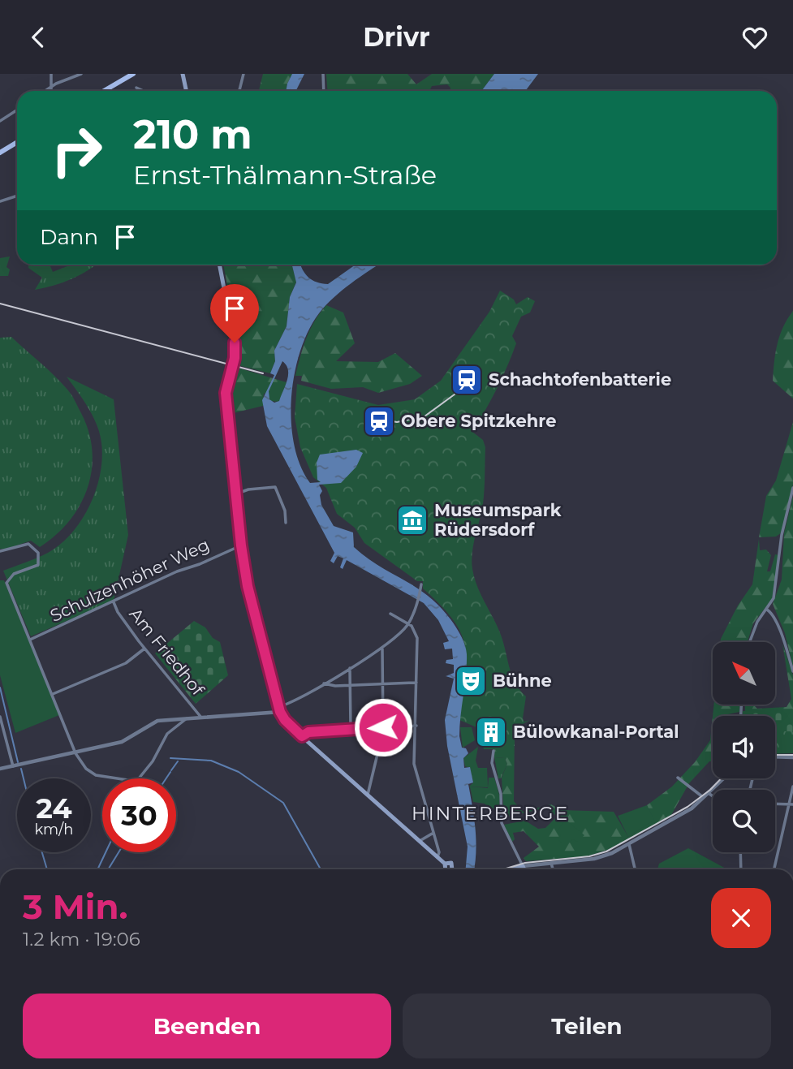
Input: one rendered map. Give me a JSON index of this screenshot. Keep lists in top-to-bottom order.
{
  "streets": {
    "street": ["Schulzenhöher Weg", "Am Friedhof"]
  },
  "crossings": [
    ["Schulzenhöher Weg", "Am Friedhof"]
  ],
  "districts": ["HINTERBERGE"],
  "places": {
    "station": ["Schachtofenbatterie", "Obere Spitzkehre"],
    "museum": ["Museumspark Rüdersdorf"],
    "theatre": ["Bühne"],
    "building": ["Bülowkanal-Portal"]
  },
  "north": "top left",
  "page": {
    "header": "Drivr",
    "turn": ["210 m", "Ernst-Thälmann-Straße"],
    "then": "Dann",
    "speed": "24 km/h",
    "limit": "30",
    "heading": ["3 Min.", "1.2 km · 19:06"],
    "buttons": ["Beenden", "Teilen"]
  }
}
